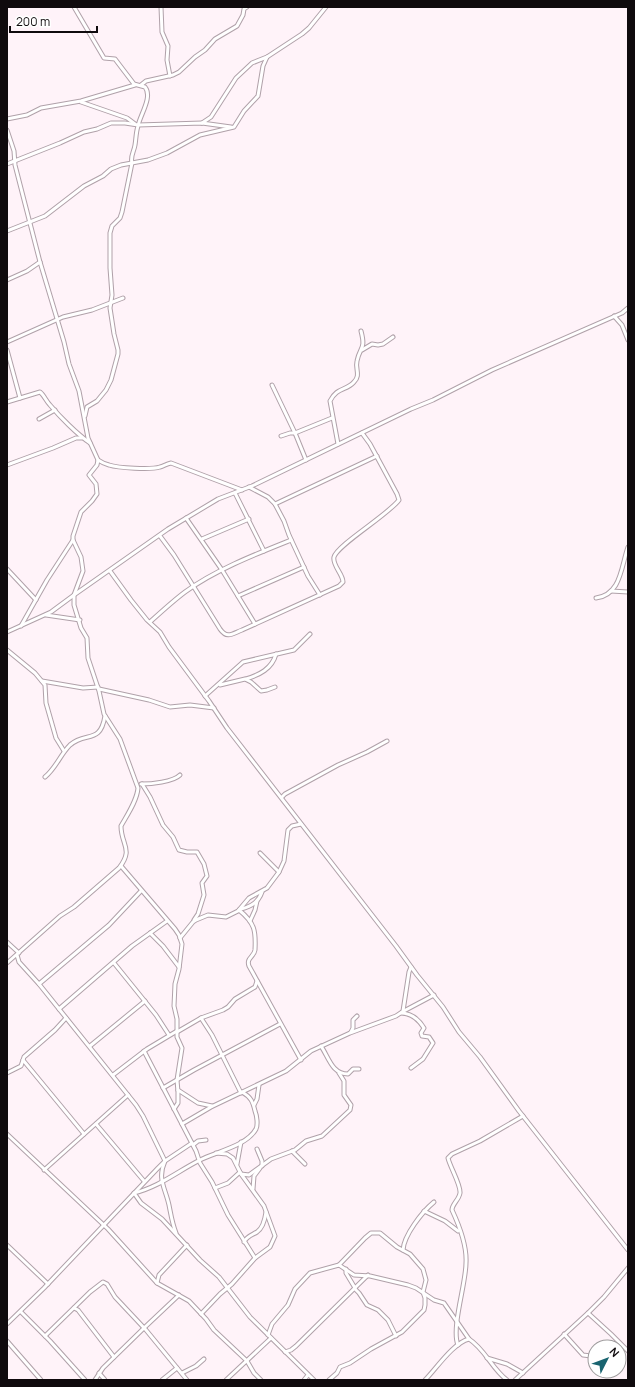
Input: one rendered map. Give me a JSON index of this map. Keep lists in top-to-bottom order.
{
  "scale_bar": "200 m",
  "north": "top right"
}
